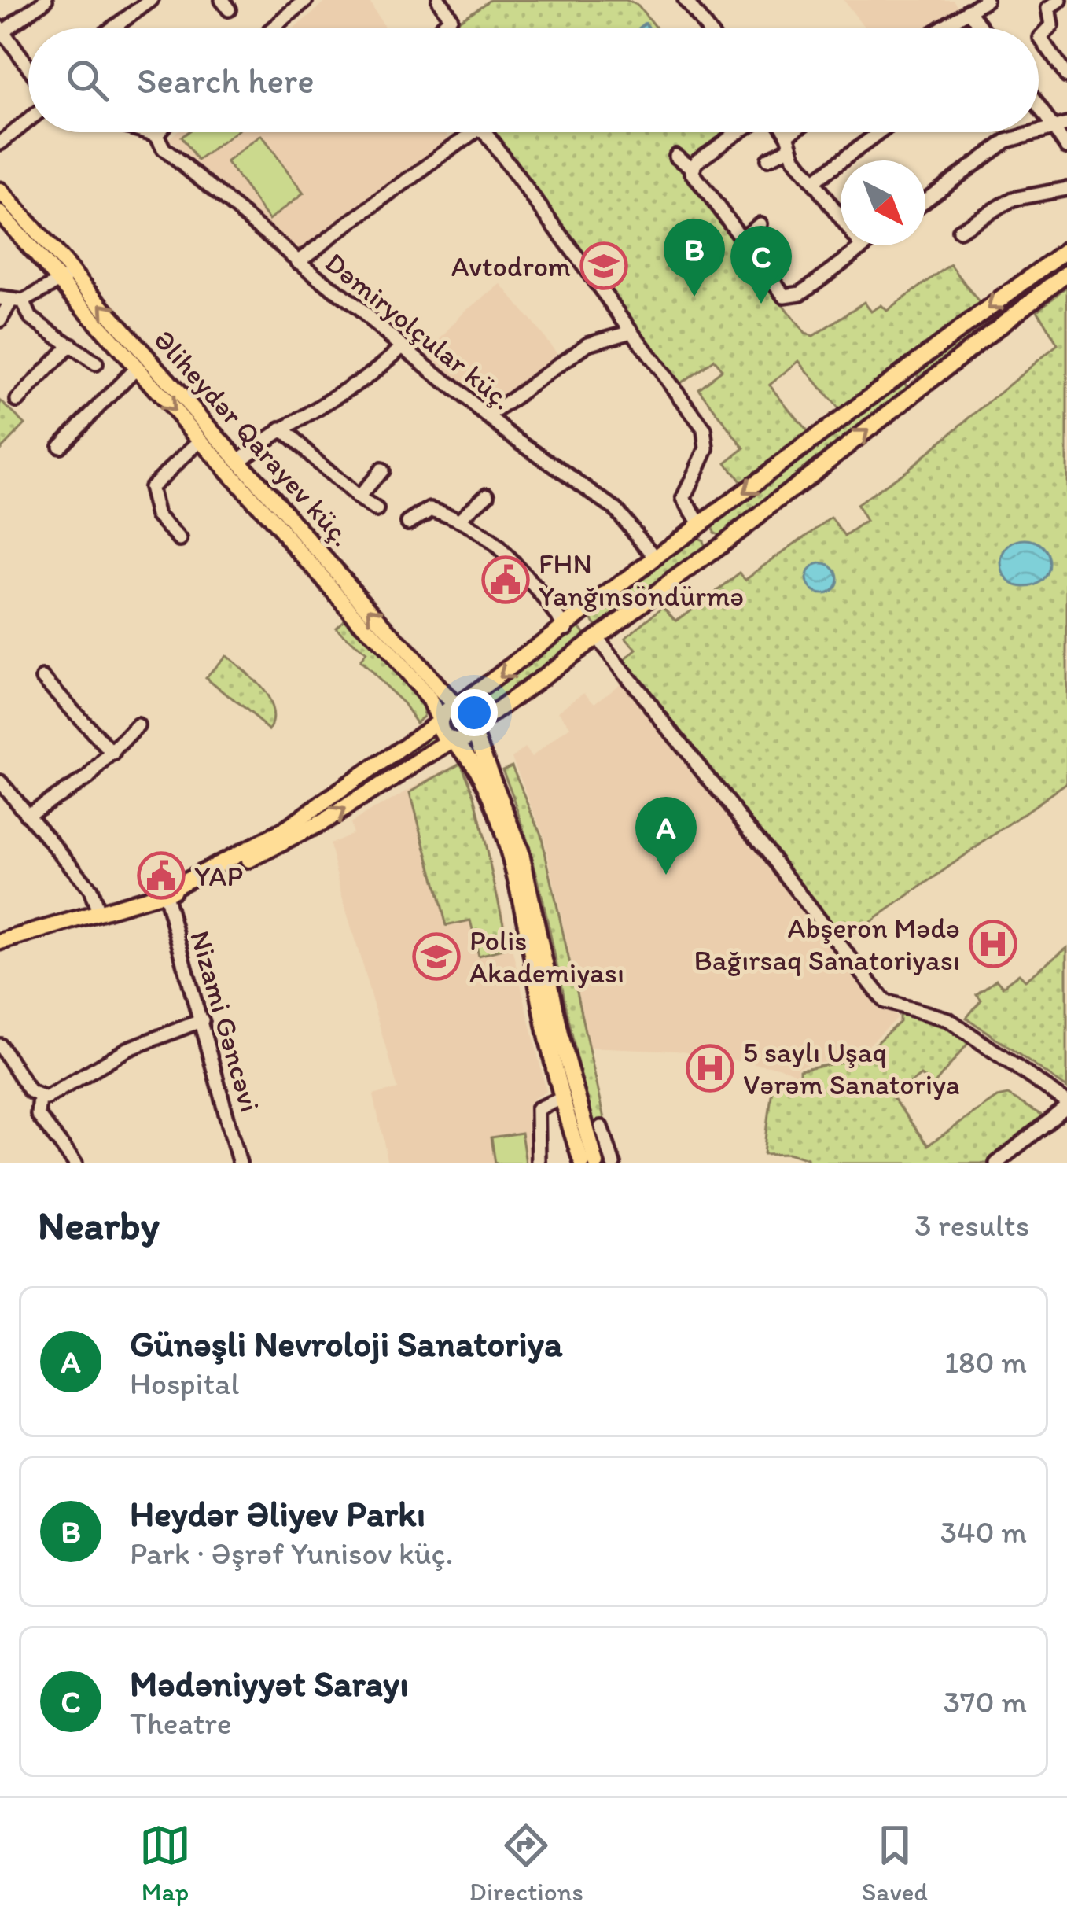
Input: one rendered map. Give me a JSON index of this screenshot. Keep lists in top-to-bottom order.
{
  "streets": {
    "main road": ["Əliheydər Qarayev küç."],
    "street": ["Dəmiryolçular küç.", "Nizami Gəncəvi"]
  },
  "places": {
    "school or university": ["Avtodrom", "Polis Akademiyası"],
    "public building": ["FHN Yanğınsöndürmə", "YAP"],
    "hospital": ["Abşeron Mədə Bağırsaq Sanatoriyası", "5 saylı Uşaq Vərəm Sanatoriya"]
  },
  "north": "bottom right",
  "page": {
    "search": "Search here",
    "pins": ["B", "C", "A"],
    "heading": ["Nearby", "3 results"],
    "list": [
      {
        "mark": "A",
        "name": "Günəşli Nevroloji Sanatoriya",
        "note": "Hospital",
        "value": "180 m"
      },
      {
        "mark": "B",
        "name": "Heydər Əliyev Parkı",
        "note": "Park · Əşrəf Yunisov küç.",
        "value": "340 m"
      },
      {
        "mark": "C",
        "name": "Mədəniyyət Sarayı",
        "note": "Theatre",
        "value": "370 m"
      }
    ],
    "nav": ["Map", "Directions", "Saved"]
  }
}
